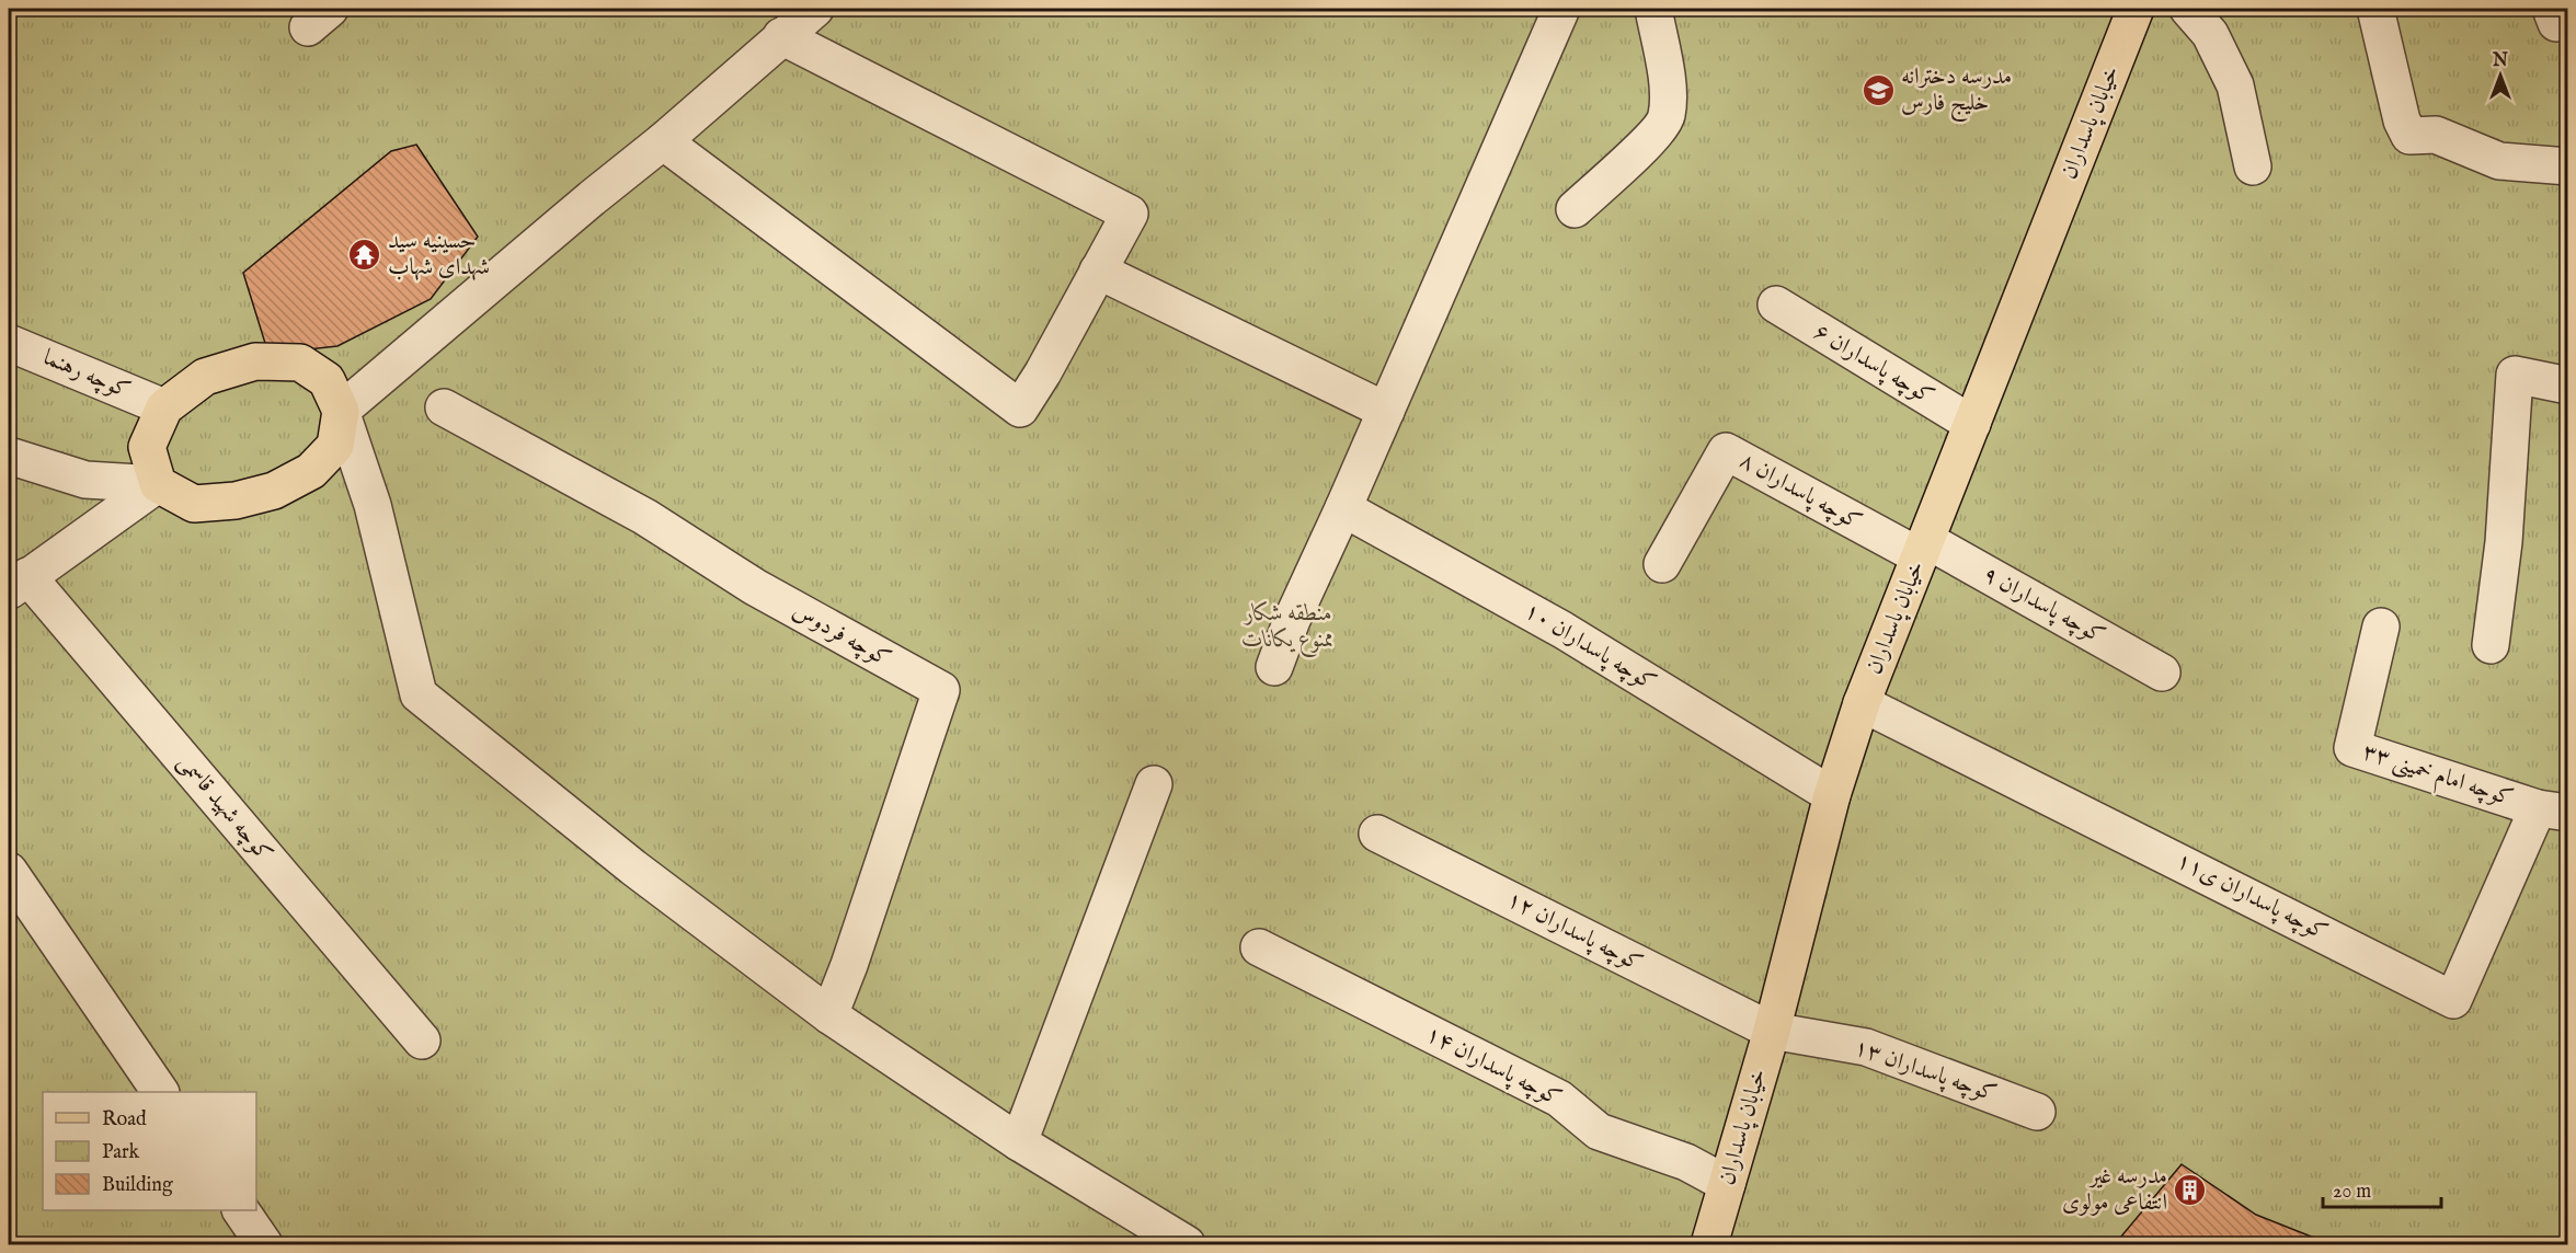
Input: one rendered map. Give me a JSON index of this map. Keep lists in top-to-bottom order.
{
  "streets": {
    "main road": ["خیابان پاسداران"],
    "street": [
      "کوچه پاسداران ۶",
      "کوچه رهنما",
      "کوچه پاسداران ۸",
      "کوچه پاسداران ۹",
      "کوچه فردوس",
      "کوچه پاسداران ۱۰",
      "کوچه امام خمینی ۳۳",
      "کوچه شهید قاسمی",
      "کوچه پاسداران ی۱۱",
      "کوچه پاسداران ۱۲",
      "کوچه پاسداران ۱۴",
      "کوچه پاسداران ۱۳"
    ]
  },
  "crossings": [
    ["خیابان پاسداران", "کوچه پاسداران ۶"],
    ["خیابان پاسداران", "کوچه پاسداران ۸"],
    ["خیابان پاسداران", "کوچه پاسداران ۹"],
    ["خیابان پاسداران", "کوچه پاسداران ۱۰"],
    ["خیابان پاسداران", "کوچه پاسداران ی۱۱"],
    ["خیابان پاسداران", "کوچه پاسداران ۱۲"],
    ["خیابان پاسداران", "کوچه پاسداران ۱۴"],
    ["خیابان پاسداران", "کوچه پاسداران ۱۳"],
    ["کوچه پاسداران ۸", "کوچه پاسداران ۹"],
    ["کوچه امام خمینی ۳۳", "کوچه پاسداران ی۱۱"],
    ["کوچه پاسداران ۱۲", "کوچه پاسداران ۱۳"]
  ],
  "parks": ["منطقه شکار ممنوع یکانات"],
  "places": {
    "school or university": ["مدرسه دخترانه خلیج فارس"],
    "temple": ["حسینیه سید شهدای شهاب"],
    "building": ["مدرسه غیر انتفاعی مولوی"]
  },
  "legend": ["Road", "Park", "Building"],
  "scale_bar": "20 m",
  "north": "top"
}
